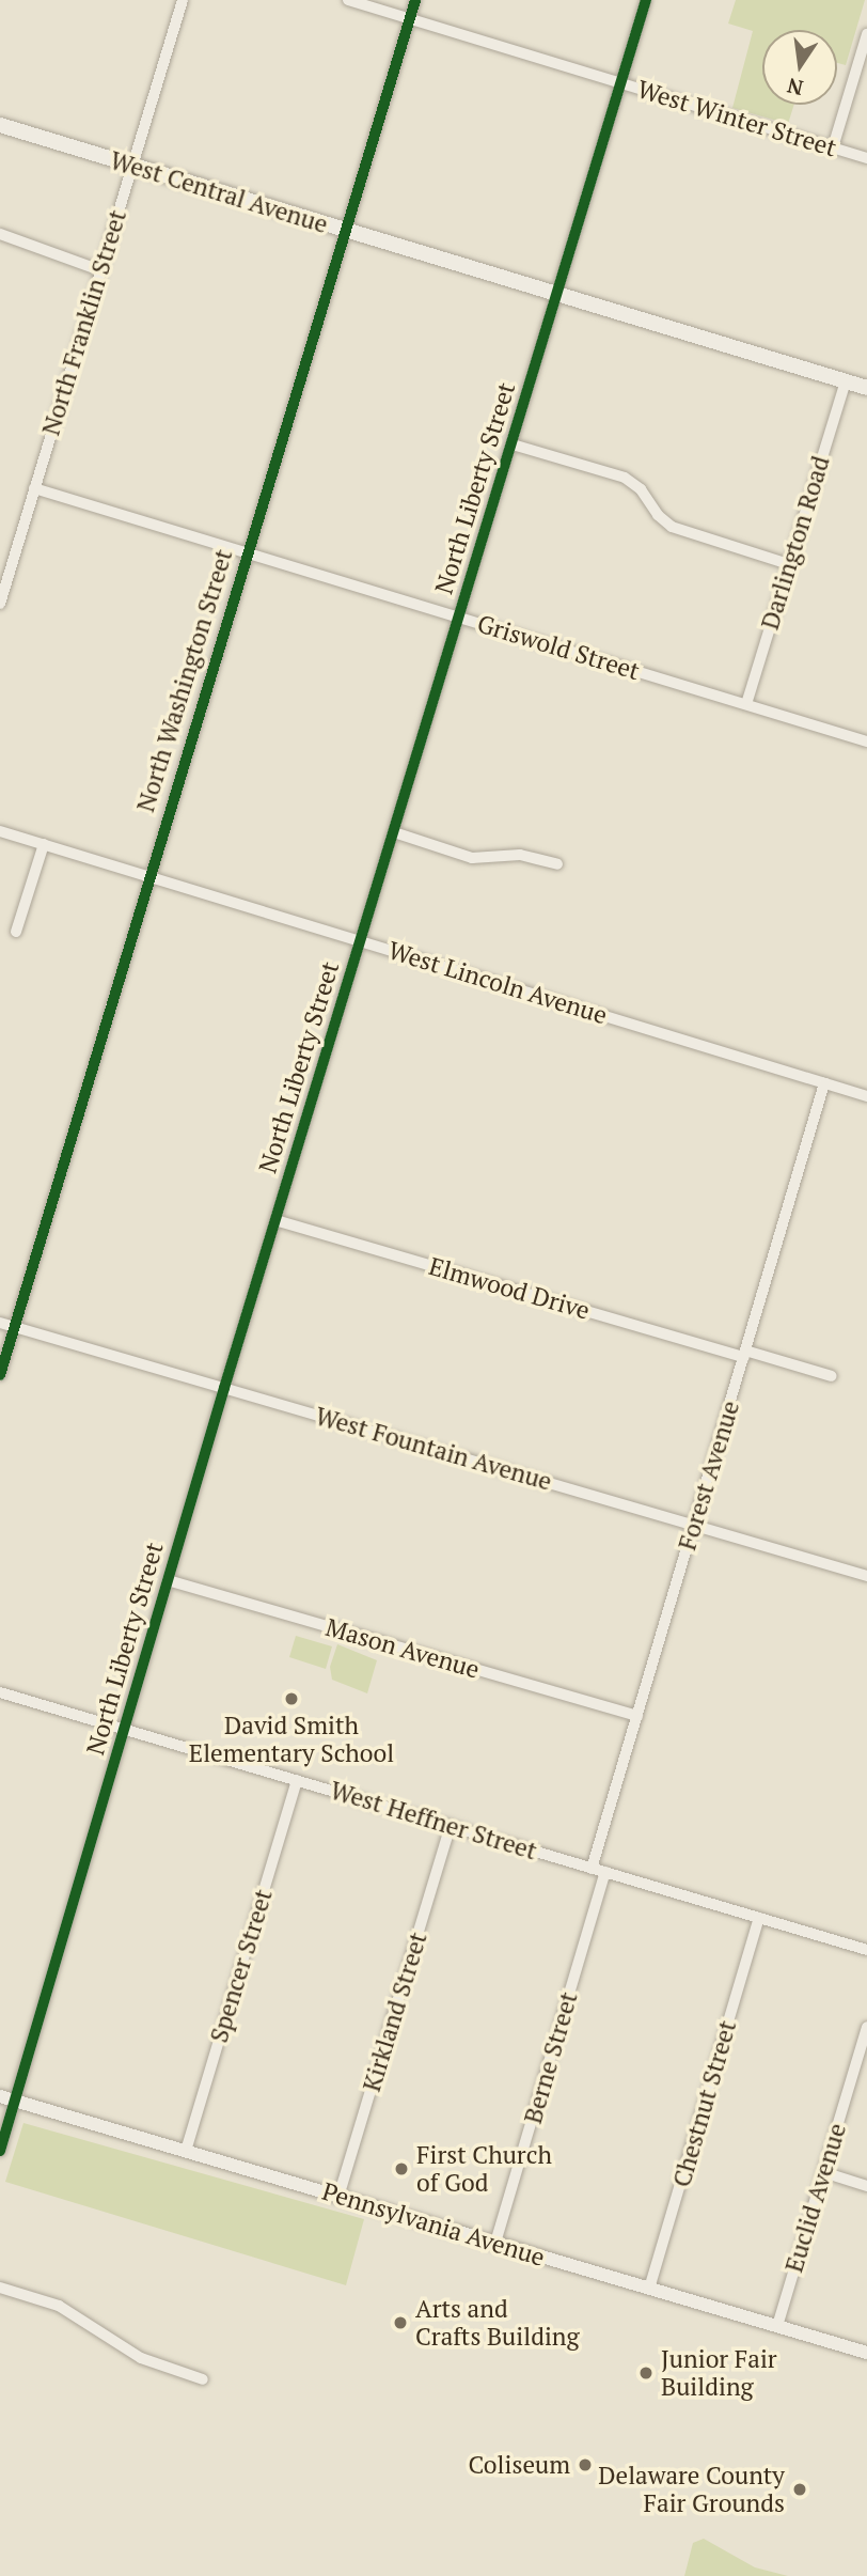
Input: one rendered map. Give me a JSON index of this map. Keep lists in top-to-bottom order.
{
  "streets": {
    "main road": ["West Central Avenue"],
    "street": [
      "West Winter Street",
      "North Franklin Street",
      "North Liberty Street",
      "Darlington Road",
      "Griswold Street",
      "North Washington Street",
      "West Lincoln Avenue",
      "Elmwood Drive",
      "West Fountain Avenue",
      "Forest Avenue",
      "Mason Avenue",
      "West Heffner Street",
      "Spencer Street",
      "Kirkland Street",
      "Berne Street",
      "Chestnut Street",
      "Euclid Avenue",
      "Pennsylvania Avenue"
    ]
  },
  "crossings": [
    ["West Winter Street", "North Liberty Street"],
    ["West Winter Street", "North Washington Street"],
    ["West Central Avenue", "North Franklin Street"],
    ["West Central Avenue", "North Liberty Street"],
    ["West Central Avenue", "Darlington Road"],
    ["West Central Avenue", "North Washington Street"],
    ["North Franklin Street", "Griswold Street"],
    ["North Liberty Street", "Griswold Street"],
    ["North Liberty Street", "West Lincoln Avenue"],
    ["North Liberty Street", "Elmwood Drive"],
    ["North Liberty Street", "West Fountain Avenue"],
    ["North Liberty Street", "Mason Avenue"],
    ["North Liberty Street", "West Heffner Street"],
    ["North Liberty Street", "Pennsylvania Avenue"],
    ["Darlington Road", "Griswold Street"],
    ["Griswold Street", "North Washington Street"],
    ["North Washington Street", "West Lincoln Avenue"],
    ["North Washington Street", "West Fountain Avenue"],
    ["West Lincoln Avenue", "Forest Avenue"],
    ["Elmwood Drive", "Forest Avenue"],
    ["West Fountain Avenue", "Forest Avenue"],
    ["Forest Avenue", "Mason Avenue"],
    ["Forest Avenue", "West Heffner Street"],
    ["West Heffner Street", "Spencer Street"],
    ["West Heffner Street", "Kirkland Street"],
    ["West Heffner Street", "Berne Street"],
    ["West Heffner Street", "Chestnut Street"],
    ["Spencer Street", "Pennsylvania Avenue"],
    ["Kirkland Street", "Pennsylvania Avenue"],
    ["Berne Street", "Pennsylvania Avenue"],
    ["Chestnut Street", "Pennsylvania Avenue"],
    ["Euclid Avenue", "Pennsylvania Avenue"]
  ],
  "places": [
    "David Smith Elementary School",
    "First Church of God",
    "Arts and Crafts Building",
    "Junior Fair Building",
    "Coliseum",
    "Delaware County Fair Grounds"
  ],
  "north": "bottom"
}
